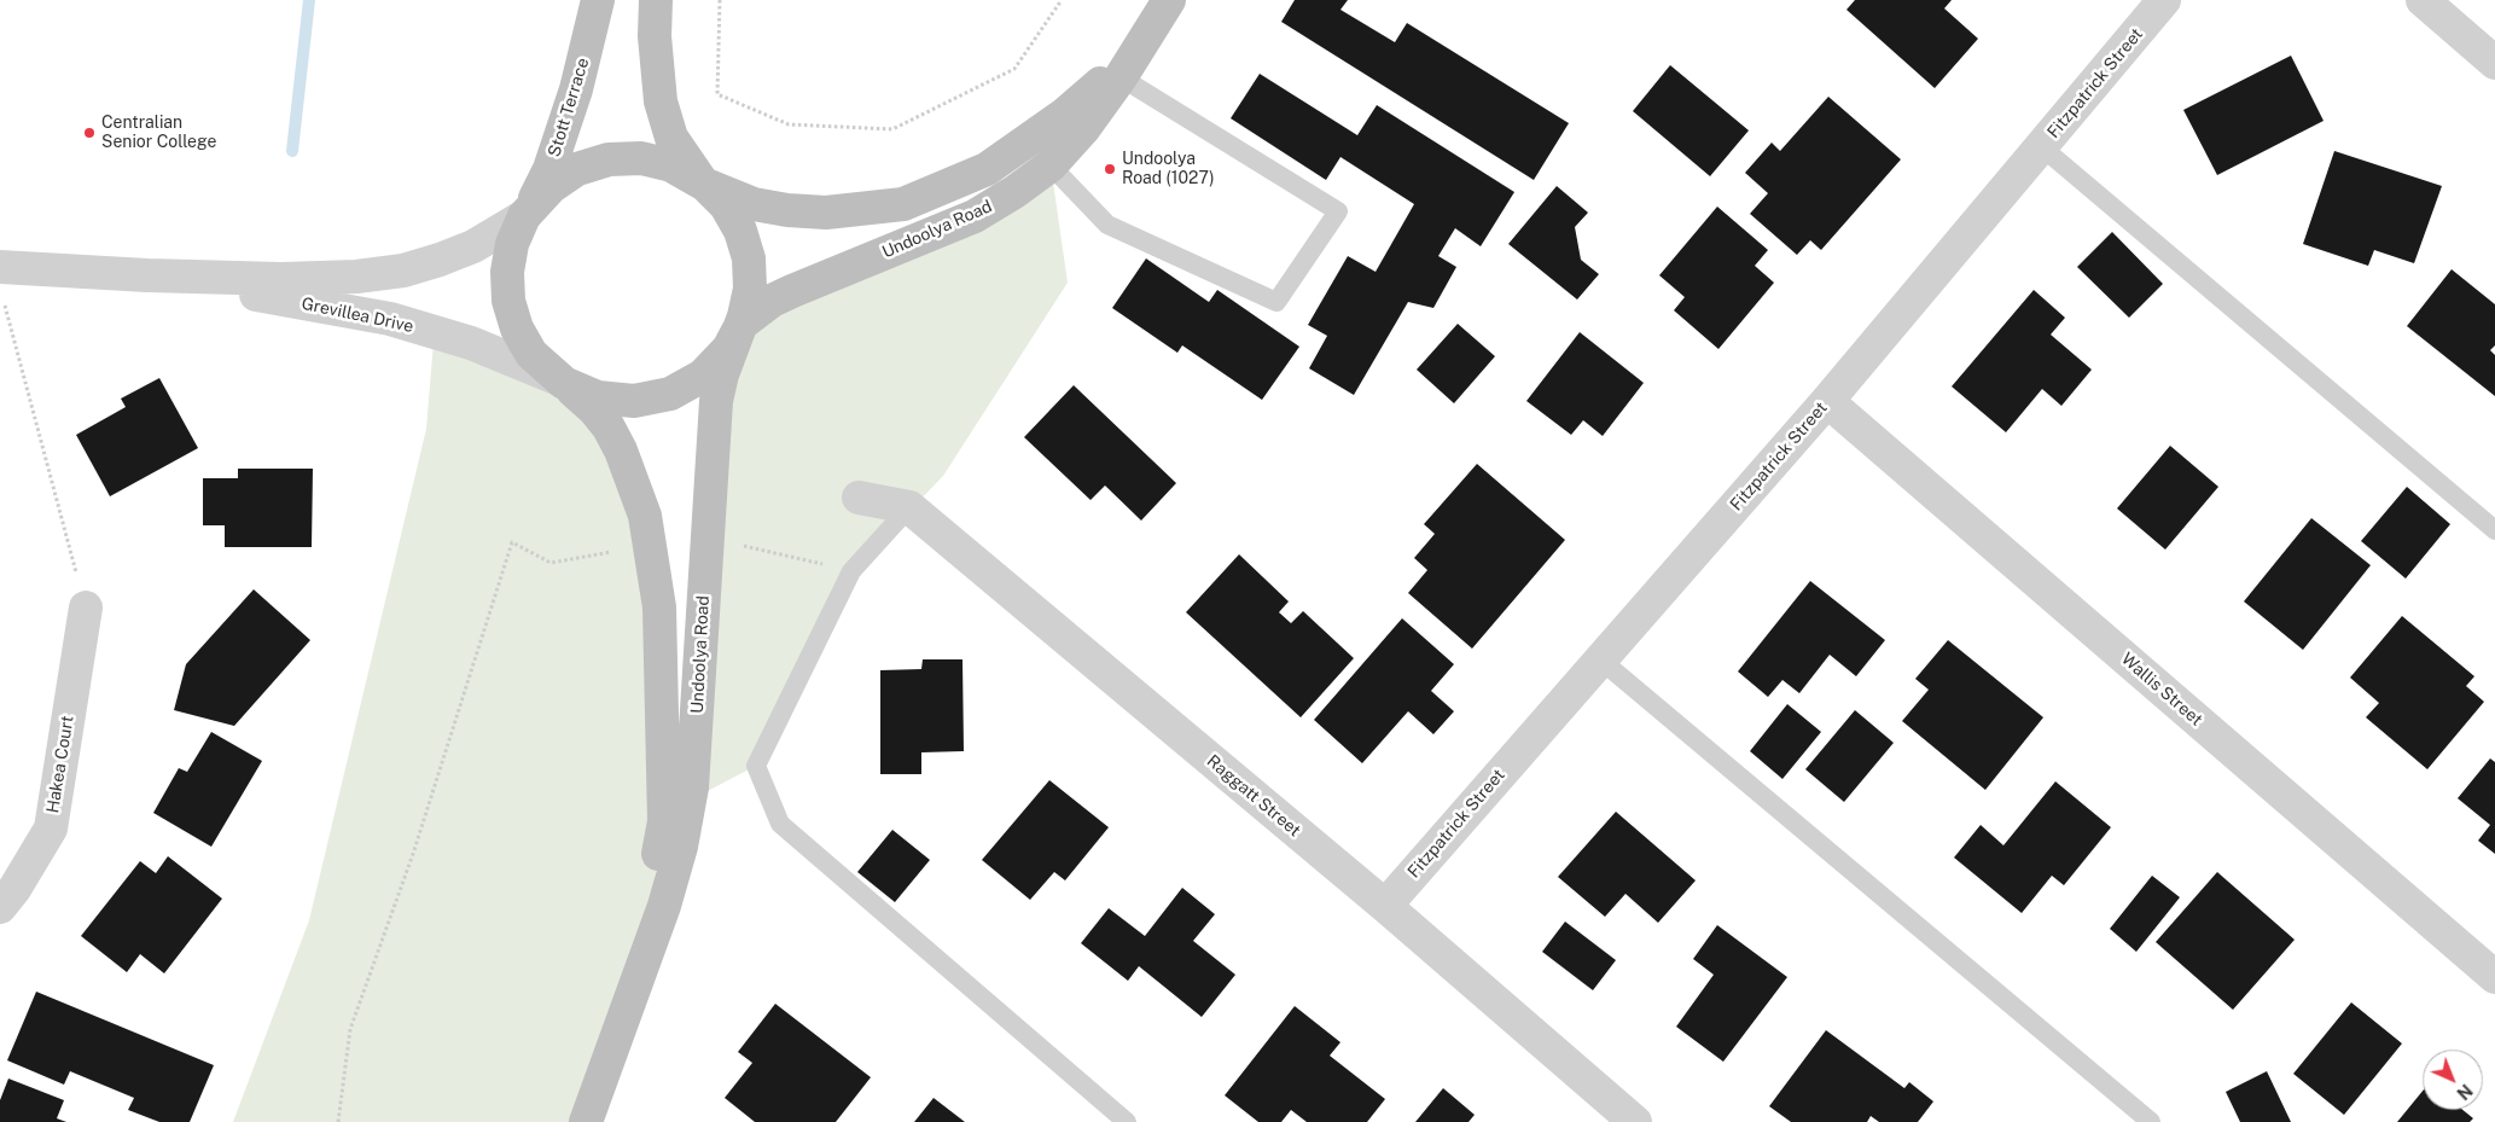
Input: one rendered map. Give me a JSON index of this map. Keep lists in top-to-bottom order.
{
  "streets": {
    "main road": ["Stott Terrace", "Undoolya Road"],
    "street": [
      "Fitzpatrick Street",
      "Grevillea Drive",
      "Wallis Street",
      "Hakea Court",
      "Raggatt Street"
    ]
  },
  "crossings": [
    ["Fitzpatrick Street", "Wallis Street"],
    ["Fitzpatrick Street", "Raggatt Street"],
    ["Stott Terrace", "Undoolya Road"],
    ["Stott Terrace", "Grevillea Drive"],
    ["Undoolya Road", "Grevillea Drive"]
  ],
  "places": ["Centralian Senior College", "Undoolya Road (1027)"],
  "north": "bottom right"
}
